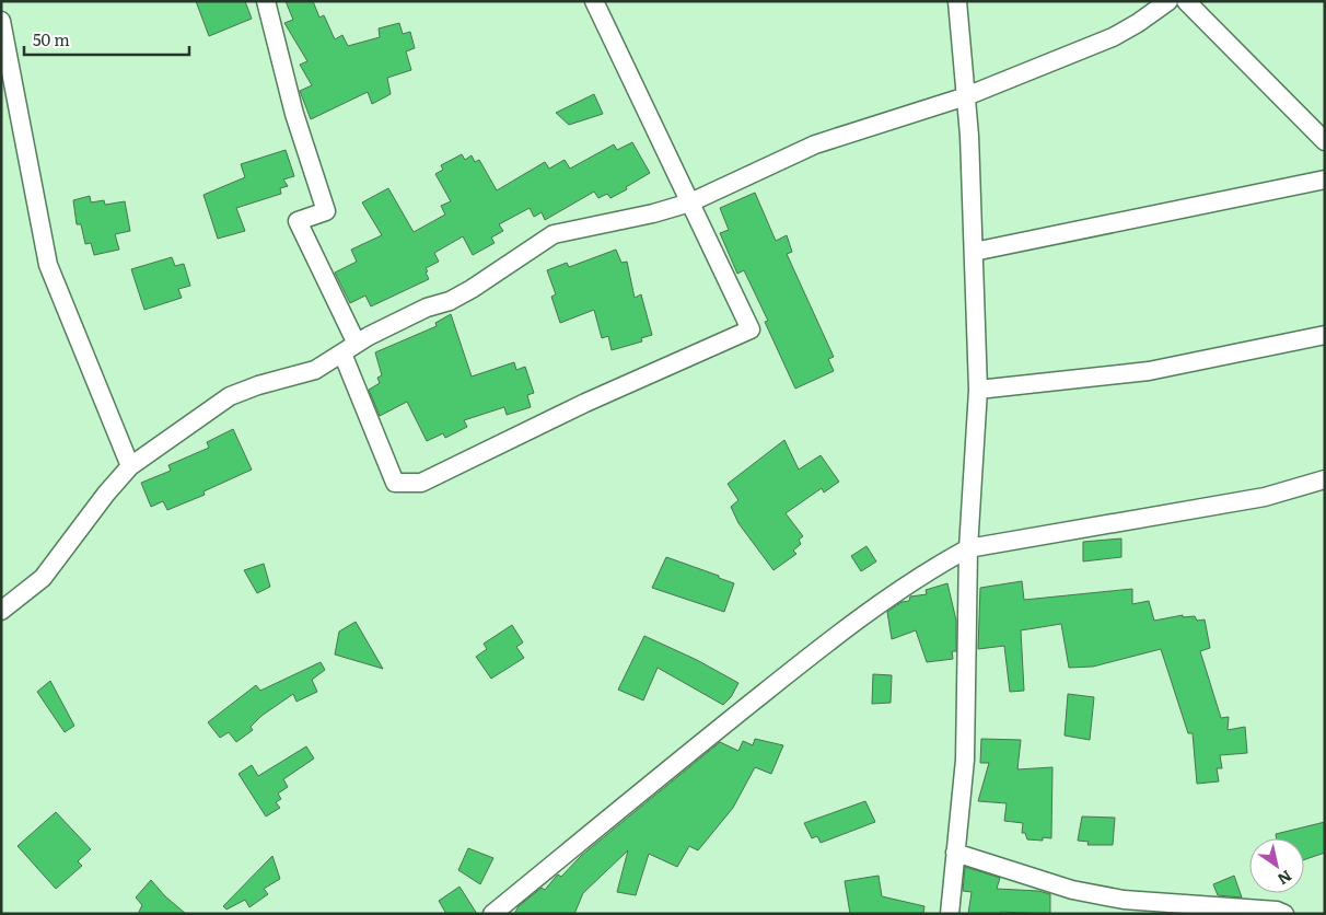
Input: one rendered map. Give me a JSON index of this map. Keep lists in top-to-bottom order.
{
  "scale_bar": "50 m",
  "north": "bottom right"
}
